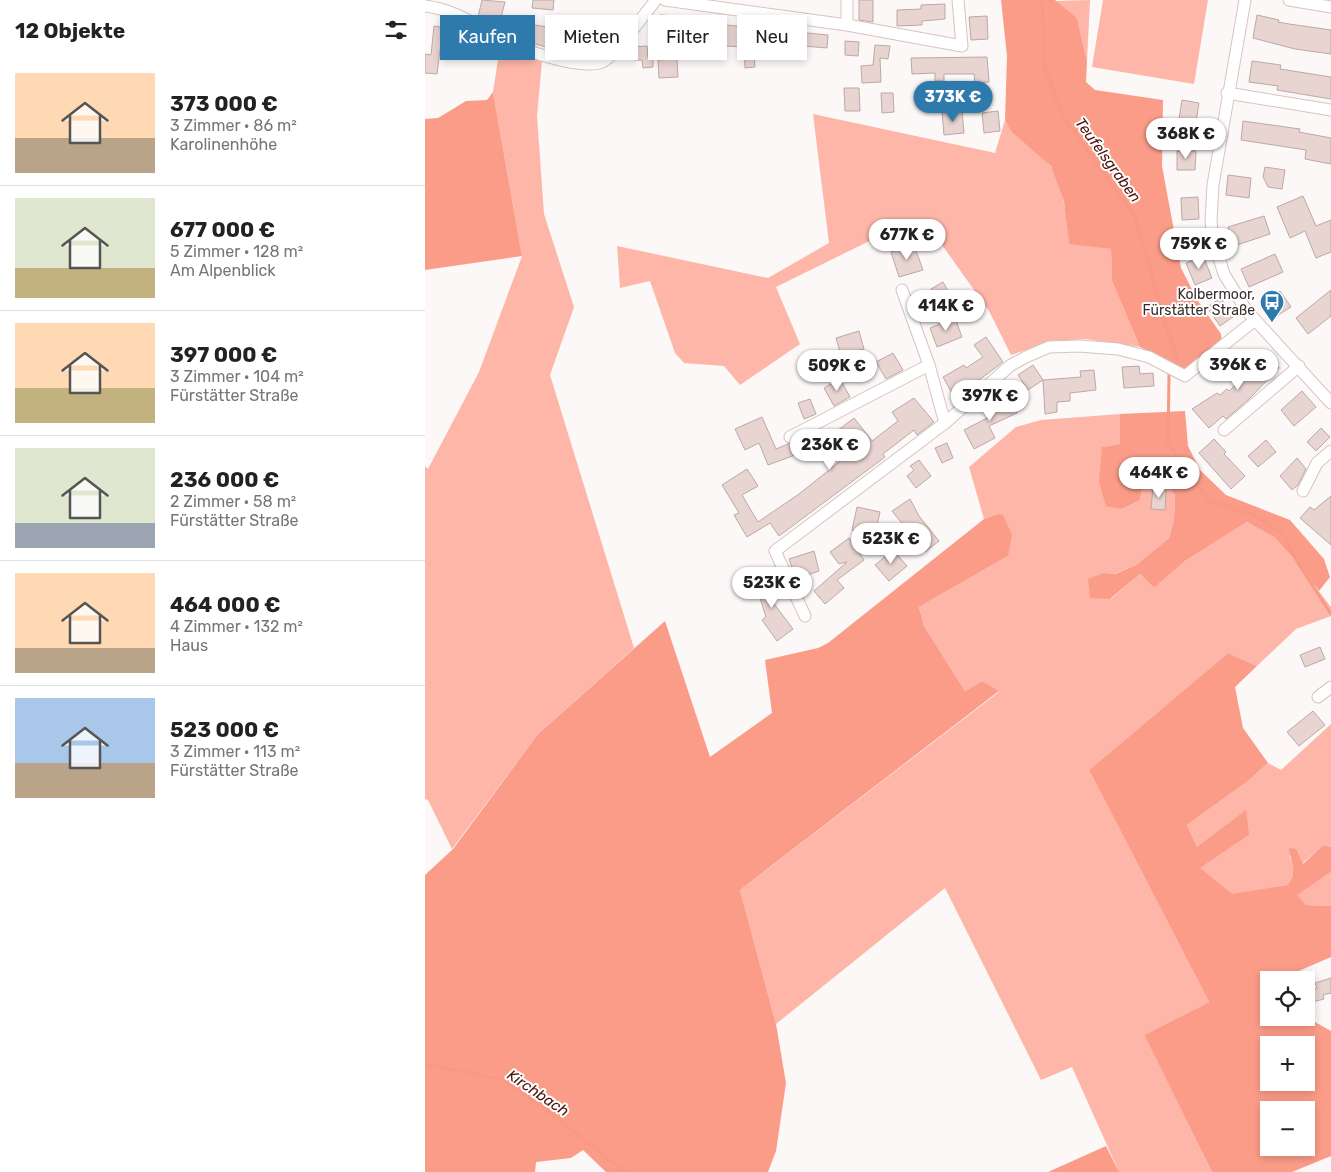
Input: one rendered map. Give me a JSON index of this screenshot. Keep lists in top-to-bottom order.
{
  "water": ["Teufelsgraben", "Kirchbach"],
  "places": {
    "bus stop": ["Kolbermoor, Fürstätter Straße"]
  },
  "page": {
    "heading": "12 Objekte",
    "chip": [
      "Kaufen",
      "Mieten",
      "Filter",
      "Neu"
    ],
    "list": [
      {
        "name": "373 000 €",
        "note": "3 Zimmer · 86 m² · Karolinenhöhe"
      },
      {
        "name": "677 000 €",
        "note": "5 Zimmer · 128 m² · Am Alpenblick"
      },
      {
        "name": "397 000 €",
        "note": "3 Zimmer · 104 m² · Fürstätter Straße"
      },
      {
        "name": "236 000 €",
        "note": "2 Zimmer · 58 m² · Fürstätter Straße"
      },
      {
        "name": "464 000 €",
        "note": "4 Zimmer · 132 m² · Haus"
      },
      {
        "name": "523 000 €",
        "note": "3 Zimmer · 113 m² · Fürstätter Straße"
      }
    ],
    "price": [
      "373K €",
      "368K €",
      "677K €",
      "759K €",
      "414K €",
      "396K €",
      "509K €",
      "397K €",
      "236K €",
      "464K €",
      "523K €",
      "523K €"
    ],
    "map_buttons": ["+", "−"]
  }
}
